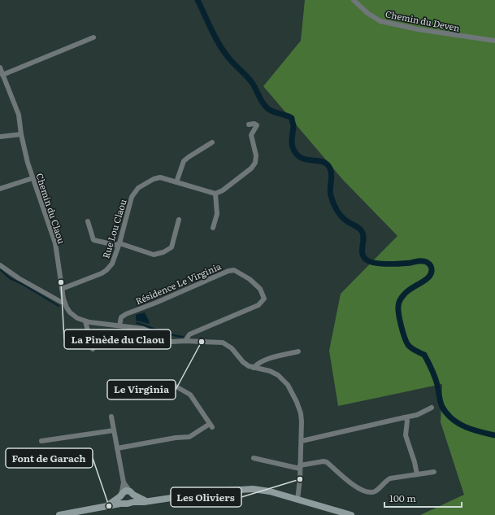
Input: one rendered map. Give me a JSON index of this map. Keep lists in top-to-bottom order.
{
  "streets": {
    "street": [
      "Chemin du Deven",
      "Chemin du Claou",
      "Rue Lou Claou",
      "Résidence Le Virginia"
    ]
  },
  "crossings": [
    ["Chemin du Claou", "Rue Lou Claou"],
    ["Chemin du Claou", "Résidence Le Virginia"]
  ],
  "places": [
    "La Pinède du Claou",
    "Le Virginia",
    "Les Oliviers",
    "Font de Garach"
  ],
  "scale_bar": "100 m"
}
